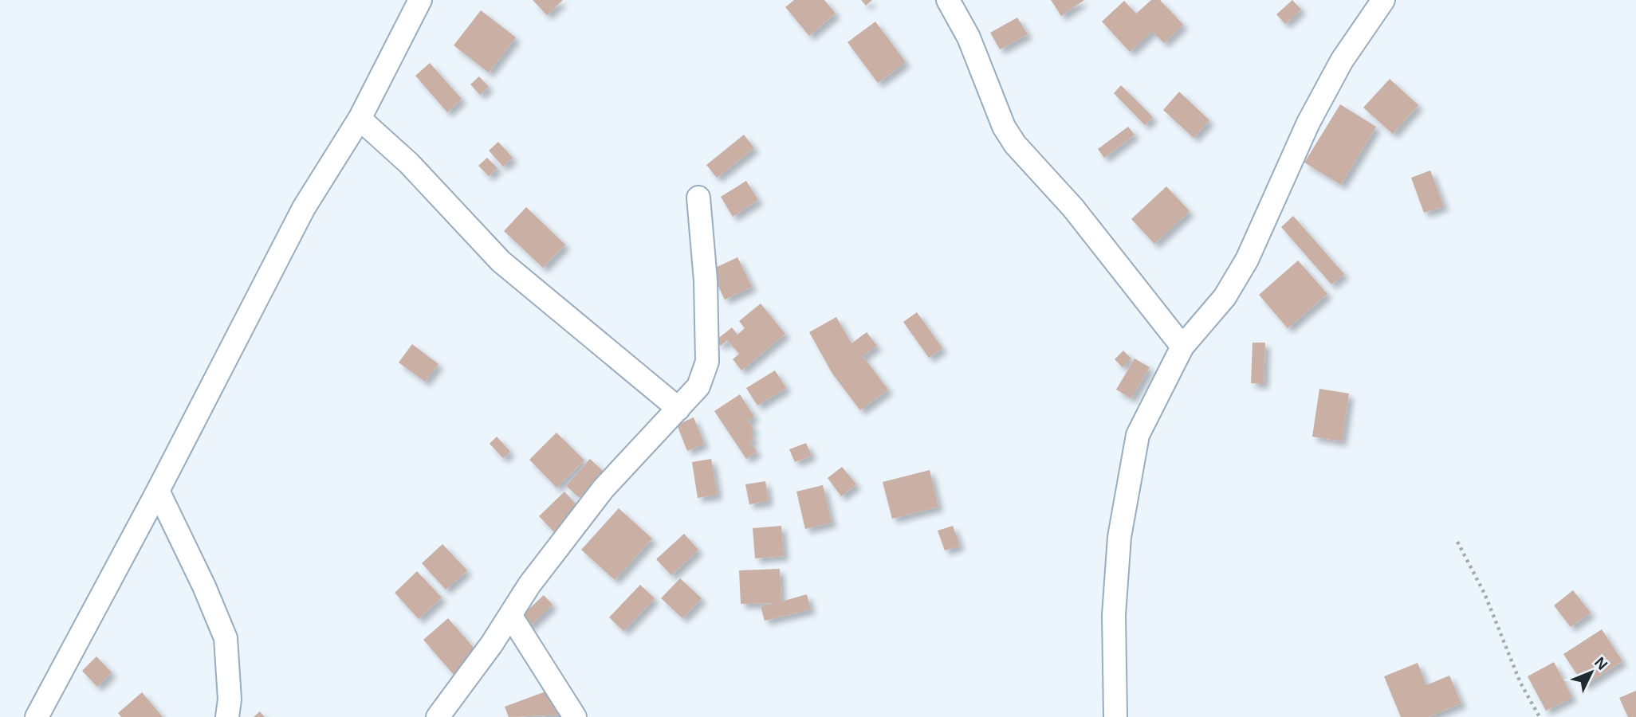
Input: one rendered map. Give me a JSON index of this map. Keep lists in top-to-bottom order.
{
  "north": "top right"
}
